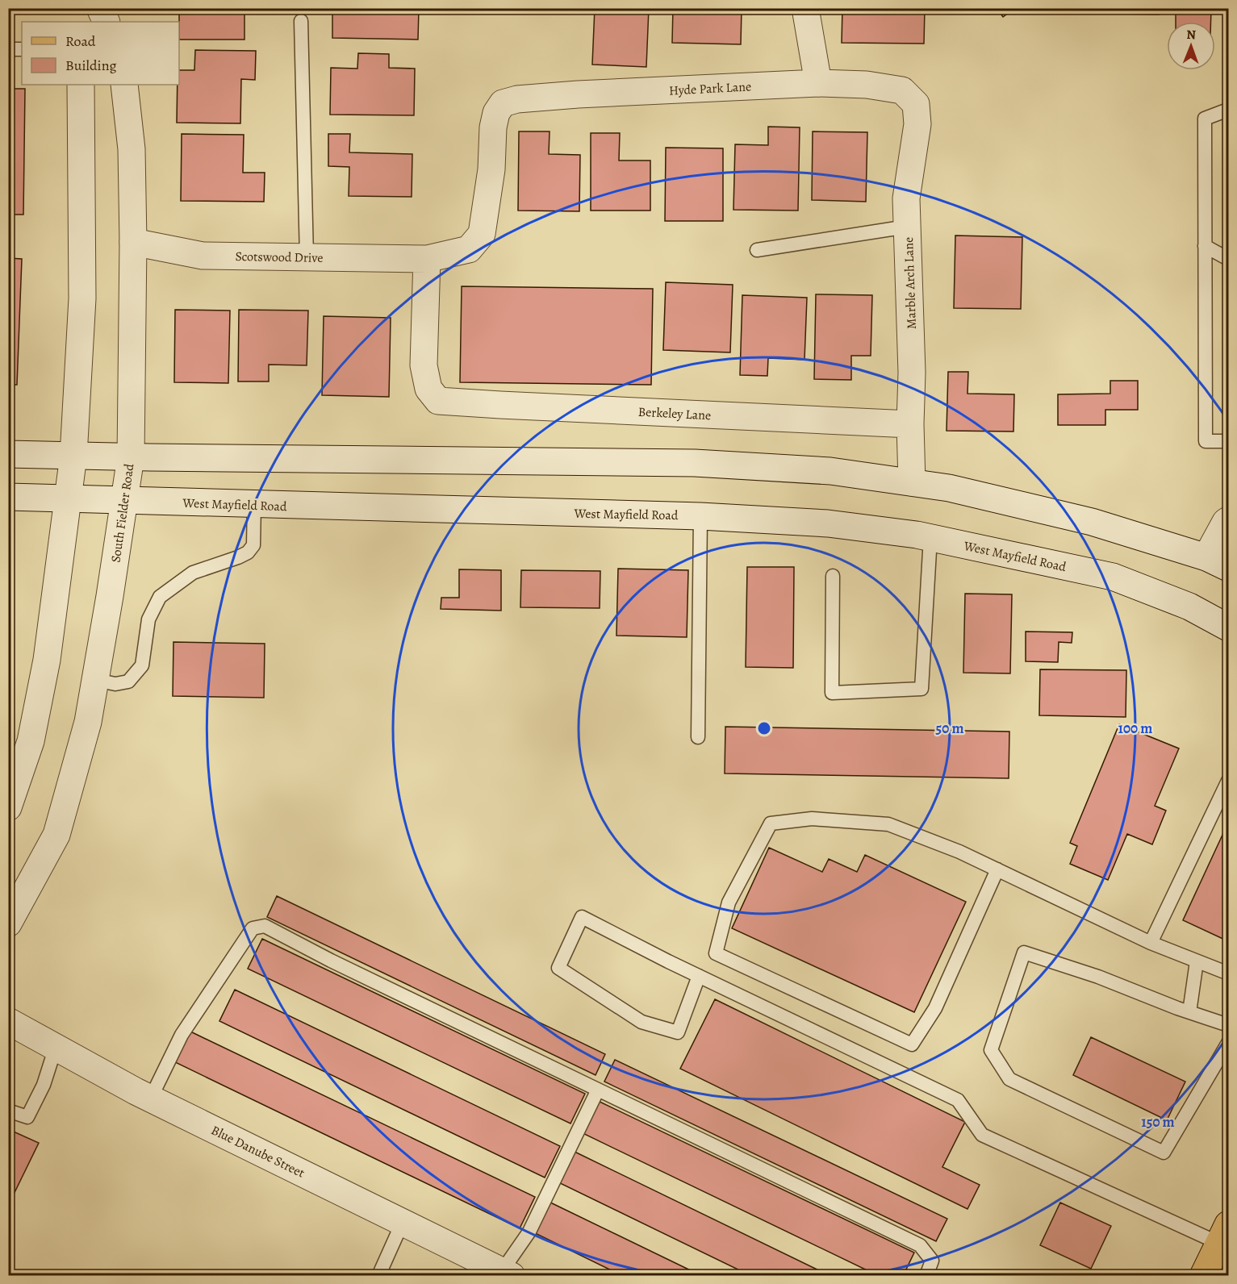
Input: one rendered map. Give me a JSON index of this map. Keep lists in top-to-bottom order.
{
  "streets": {
    "street": [
      "Hyde Park Lane",
      "Scotswood Drive",
      "Marble Arch Lane",
      "Berkeley Lane",
      "West Mayfield Road",
      "South Fielder Road",
      "Blue Danube Street"
    ]
  },
  "crossings": [
    ["Hyde Park Lane", "Scotswood Drive"],
    ["Hyde Park Lane", "Marble Arch Lane"],
    ["Scotswood Drive", "Berkeley Lane"],
    ["Scotswood Drive", "South Fielder Road"],
    ["Marble Arch Lane", "Berkeley Lane"],
    ["West Mayfield Road", "South Fielder Road"]
  ],
  "legend": ["Road", "Building"],
  "north": "top",
  "rings": ["50 m", "100 m", "150 m"]
}
